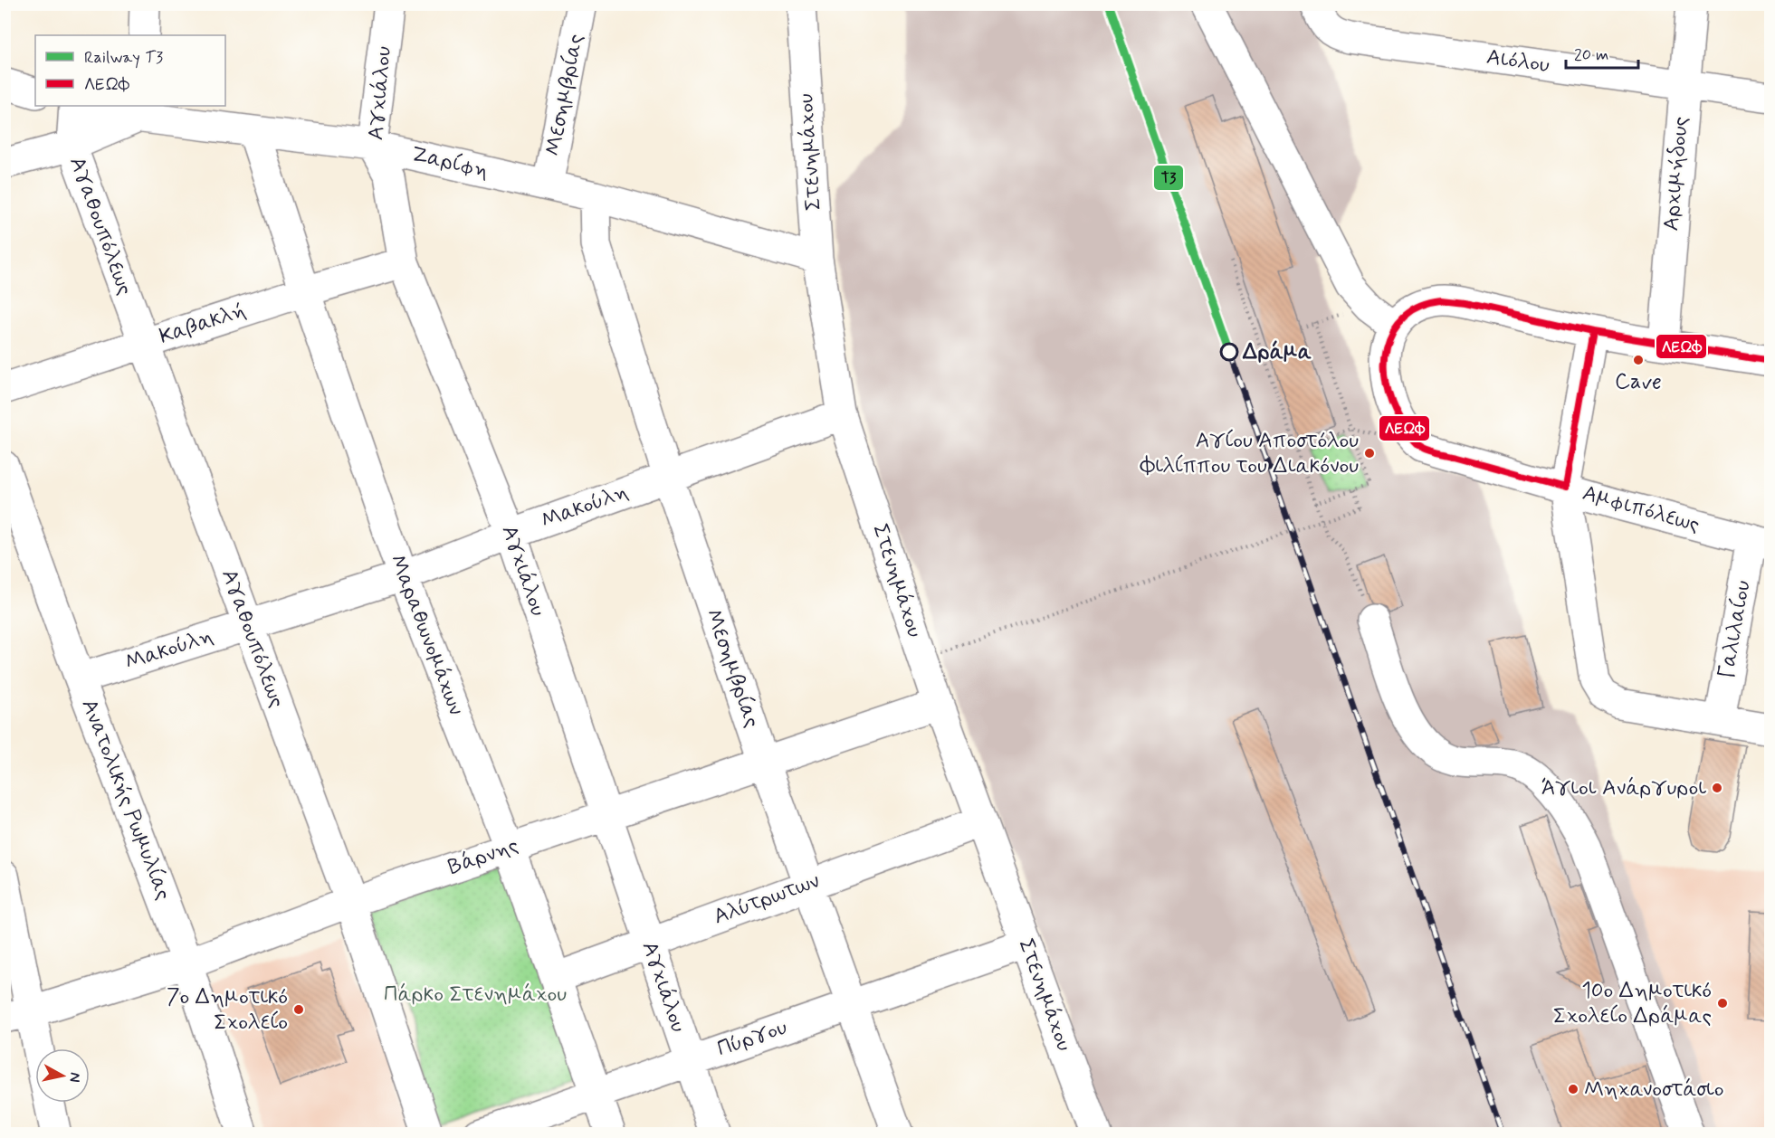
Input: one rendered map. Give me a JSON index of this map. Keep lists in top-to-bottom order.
{
  "streets": {
    "street": [
      "Αιόλου",
      "Αγχιάλου",
      "Μεσημβρίας",
      "Στενημάχου",
      "Ζαρίφη",
      "Αρχιμήδους",
      "Αγαθουπόλεως",
      "Καβακλή",
      "Μακούλη",
      "Αμφιπόλεως",
      "Γαλιλαίου",
      "Μαραθωνομάχων",
      "Ανατολικής Ρωμυλίας",
      "Βάρνης",
      "Αλύτρωτων",
      "Πύργου"
    ]
  },
  "crossings": [
    ["Αιόλου", "Αρχιμήδους"],
    ["Αγχιάλου", "Ζαρίφη"],
    ["Αγχιάλου", "Καβακλή"],
    ["Αγχιάλου", "Μακούλη"],
    ["Αγχιάλου", "Βάρνης"],
    ["Αγχιάλου", "Αλύτρωτων"],
    ["Αγχιάλου", "Πύργου"],
    ["Μεσημβρίας", "Ζαρίφη"],
    ["Μεσημβρίας", "Μακούλη"],
    ["Μεσημβρίας", "Βάρνης"],
    ["Μεσημβρίας", "Αλύτρωτων"],
    ["Μεσημβρίας", "Πύργου"],
    ["Στενημάχου", "Ζαρίφη"],
    ["Στενημάχου", "Μακούλη"],
    ["Στενημάχου", "Βάρνης"],
    ["Στενημάχου", "Αλύτρωτων"],
    ["Στενημάχου", "Πύργου"],
    ["Ζαρίφη", "Μαραθωνομάχων"],
    ["Αγαθουπόλεως", "Καβακλή"],
    ["Αγαθουπόλεως", "Μακούλη"],
    ["Αγαθουπόλεως", "Βάρνης"],
    ["Καβακλή", "Μαραθωνομάχων"],
    ["Μακούλη", "Μαραθωνομάχων"],
    ["Μακούλη", "Ανατολικής Ρωμυλίας"],
    ["Αμφιπόλεως", "Γαλιλαίου"],
    ["Μαραθωνομάχων", "Βάρνης"],
    ["Μαραθωνομάχων", "Αλύτρωτων"],
    ["Μαραθωνομάχων", "Πύργου"],
    ["Ανατολικής Ρωμυλίας", "Βάρνης"]
  ],
  "parks": ["Πάρκο Στενημάχου"],
  "places": [
    "Δράμα",
    "Cave",
    "Αγίου Αποστόλου Φιλίππου του Διακόνου",
    "Άγιοι Ανάργυροι",
    "10ο Δημοτικό Σχολείο Δράμας",
    "7ο Δημοτικό Σχολείο",
    "Μηχανοστάσιο"
  ],
  "lines": ["rail line T3", "transit line ΛΕΩΦ"],
  "legend": ["Railway T3", "ΛΕΩΦ"],
  "scale_bar": "20 m",
  "north": "right"
}
